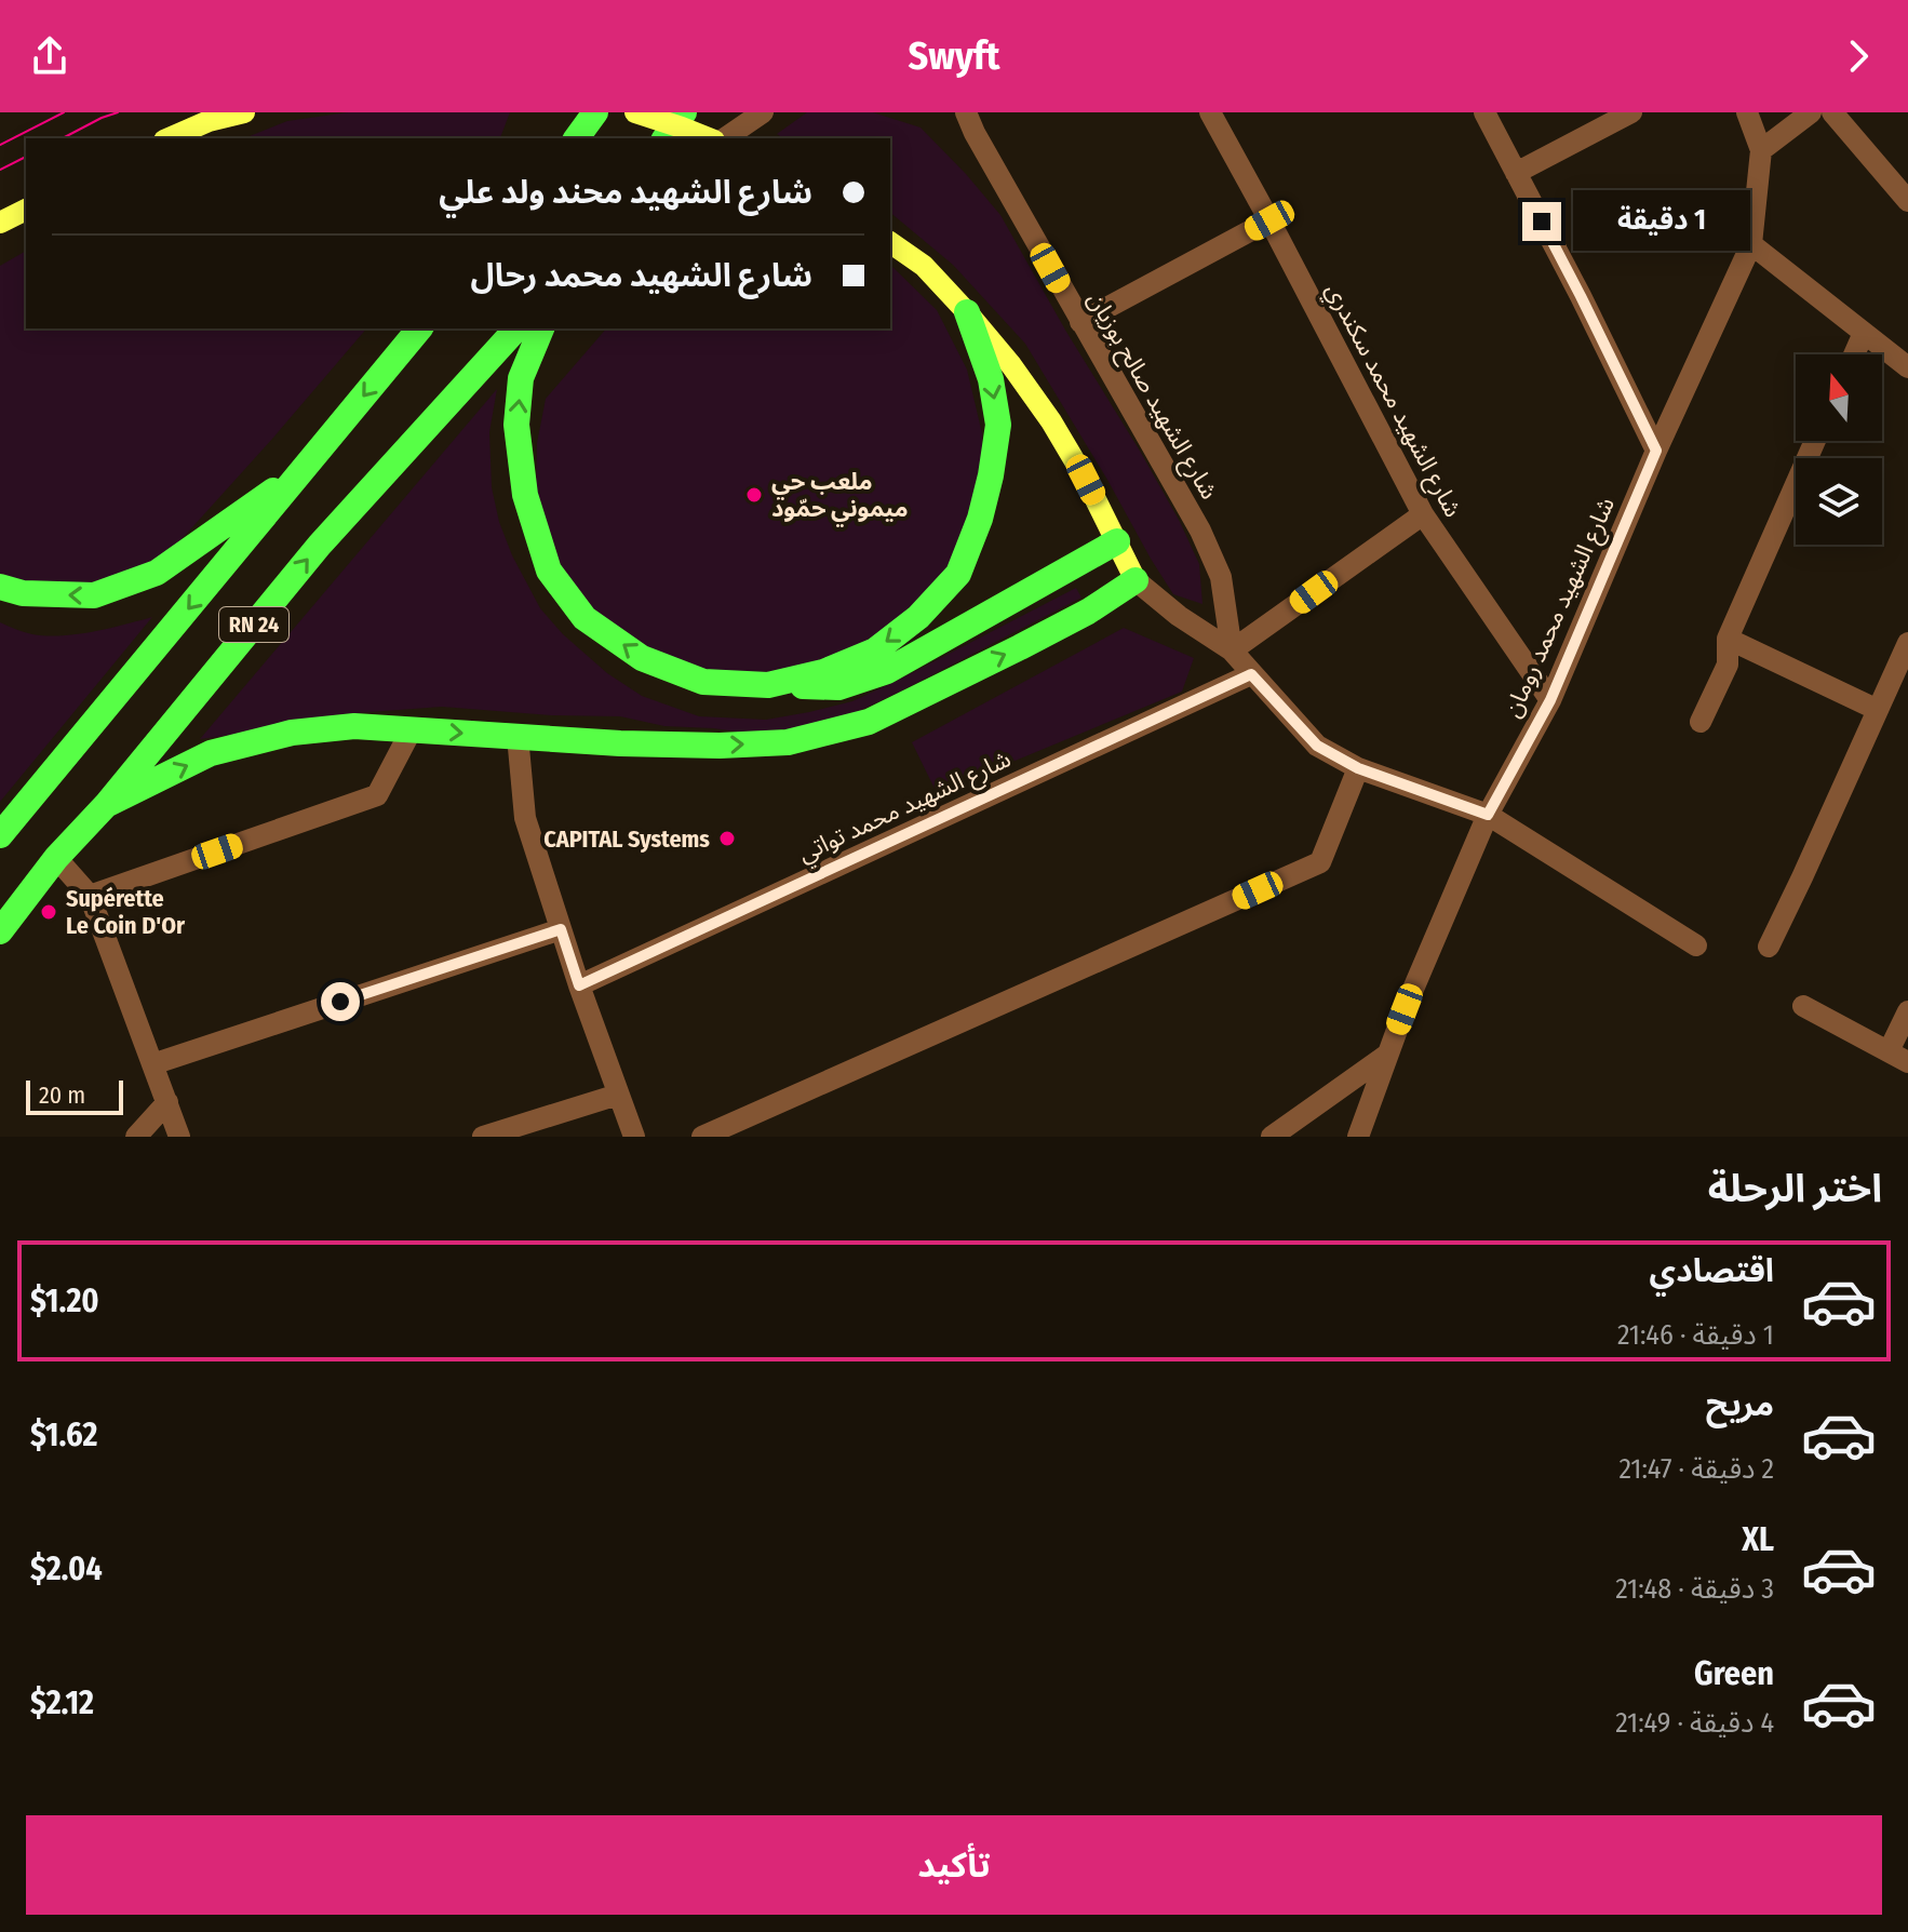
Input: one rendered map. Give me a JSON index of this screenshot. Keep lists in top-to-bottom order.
{
  "streets": {
    "highway": ["RN 24"],
    "street": [
      "شارع الشهيد صالح بوزيان",
      "شارع الشهيد محمد سكندري",
      "شارع الشهيد محمد رومان",
      "شارع الشهيد محمد تواتي"
    ]
  },
  "crossings": [
    ["شارع الشهيد محمد سكندري", "شارع الشهيد محمد رومان"]
  ],
  "places": ["ملعب حي ميموني حمّود", "CAPITAL Systems", "Supérette Le Coin D'Or"],
  "scale_bar": "20 m",
  "north": "top",
  "page": {
    "header": "Swyft",
    "banner": ["شارع الشهيد محند ولد علي", "شارع الشهيد محمد رحال"],
    "bubble": "1 دقيقة",
    "scale": "20 m",
    "heading": "اختر الرحلة",
    "list": [
      {
        "name": "اقتصادي",
        "note": "1 دقيقة · 21:46",
        "value": "$1.20"
      },
      {
        "name": "مريح",
        "note": "2 دقيقة · 21:47",
        "value": "$1.62"
      },
      {
        "name": "XL",
        "note": "3 دقيقة · 21:48",
        "value": "$2.04"
      },
      {
        "name": "Green",
        "note": "4 دقيقة · 21:49",
        "value": "$2.12"
      }
    ],
    "buttons": "تأكيد"
  }
}
